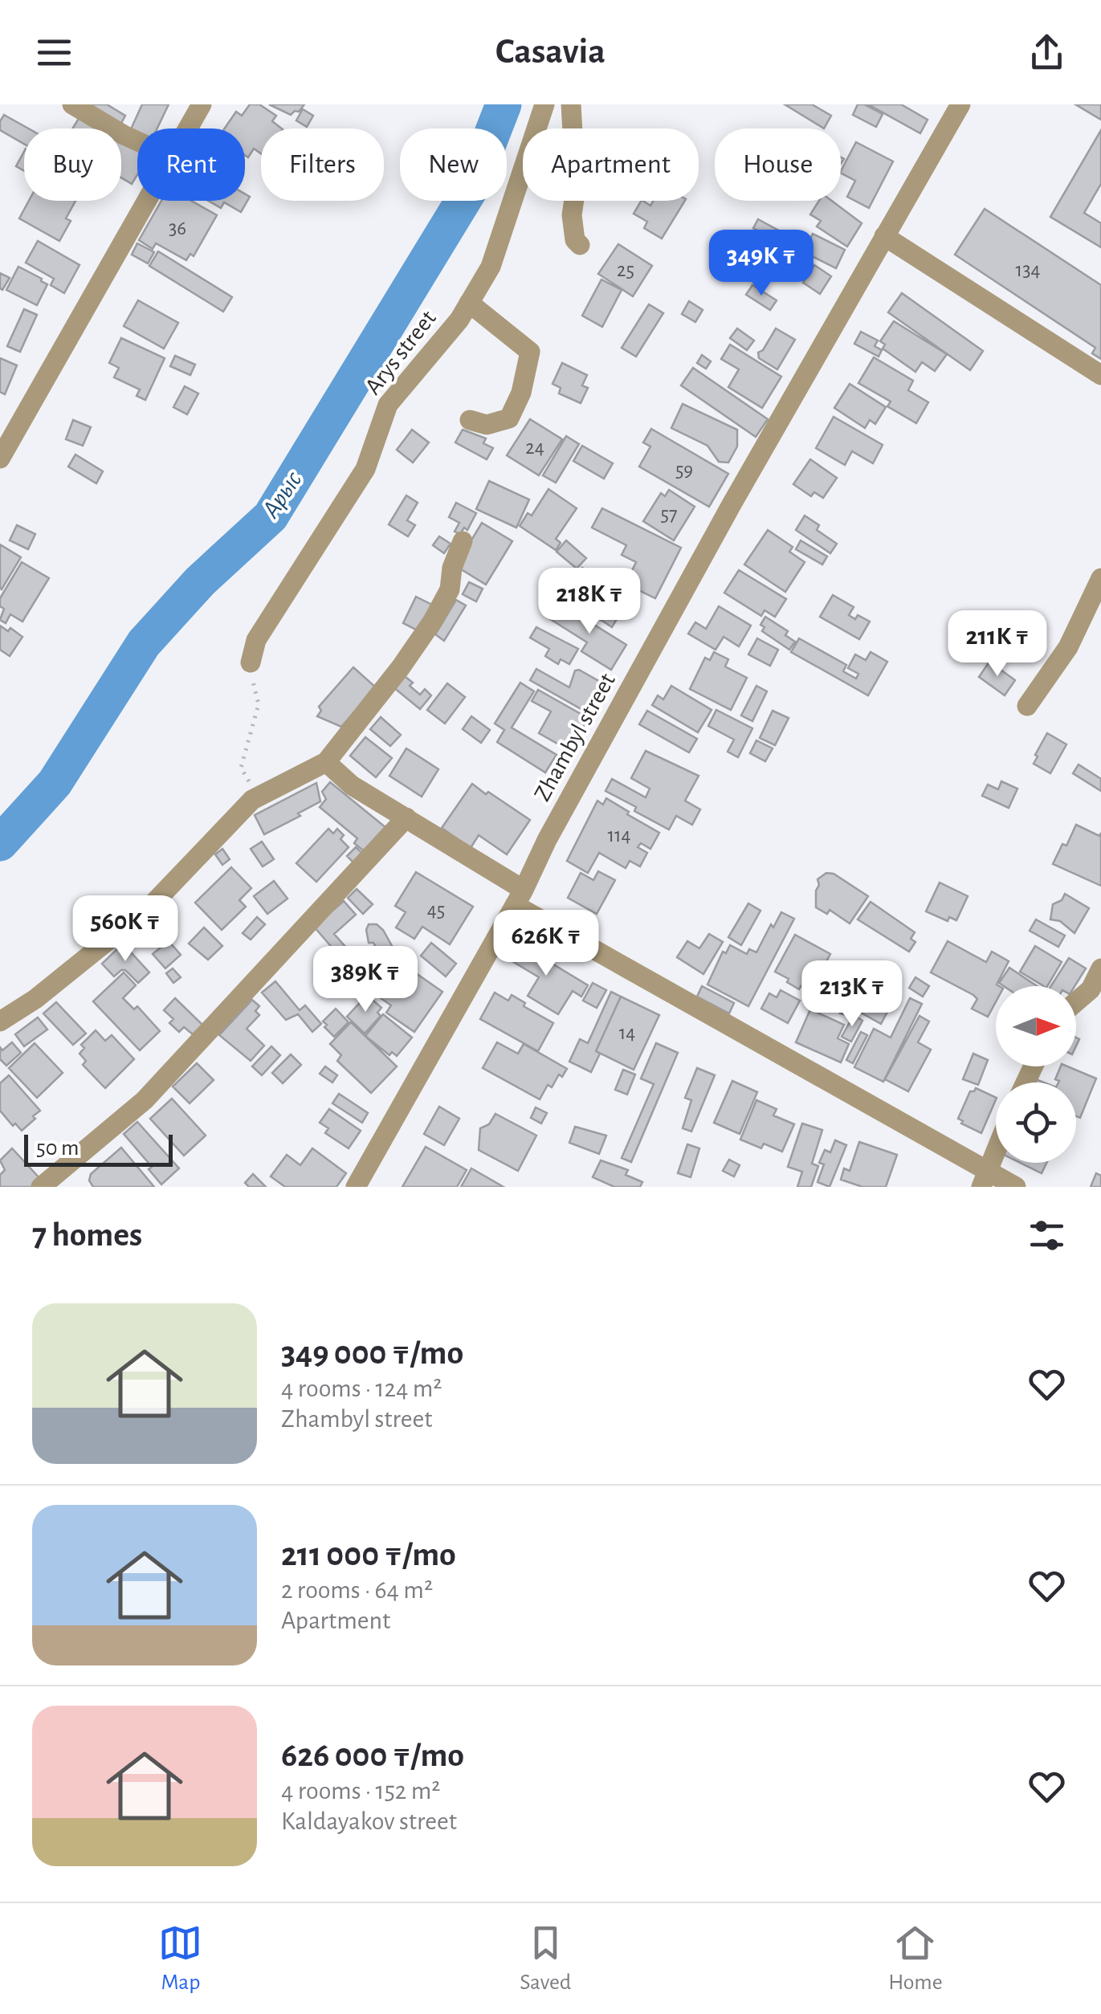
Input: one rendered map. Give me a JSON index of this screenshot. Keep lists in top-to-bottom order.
{
  "streets": {
    "street": ["Arys street", "Zhambyl street"]
  },
  "water": ["Арыс"],
  "house_numbers": [
    "36",
    "25",
    "134",
    "24",
    "59",
    "57",
    "114",
    "45",
    "14"
  ],
  "scale_bar": "50 m",
  "north": "right",
  "page": {
    "header": "Casavia",
    "chip": [
      "Buy",
      "Rent",
      "Filters",
      "New",
      "Apartment",
      "House"
    ],
    "price": [
      "349K ₸",
      "218K ₸",
      "211K ₸",
      "560K ₸",
      "626K ₸",
      "389K ₸",
      "213K ₸"
    ],
    "scale": "50 m",
    "heading": "7 homes",
    "list": [
      {
        "name": "349 000 ₸/mo",
        "note": "4 rooms · 124 m² · Zhambyl street"
      },
      {
        "name": "211 000 ₸/mo",
        "note": "2 rooms · 64 m² · Apartment"
      },
      {
        "name": "626 000 ₸/mo",
        "note": "4 rooms · 152 m² · Kaldayakov street"
      }
    ],
    "tabs": ["Map", "Saved", "Home"]
  }
}
